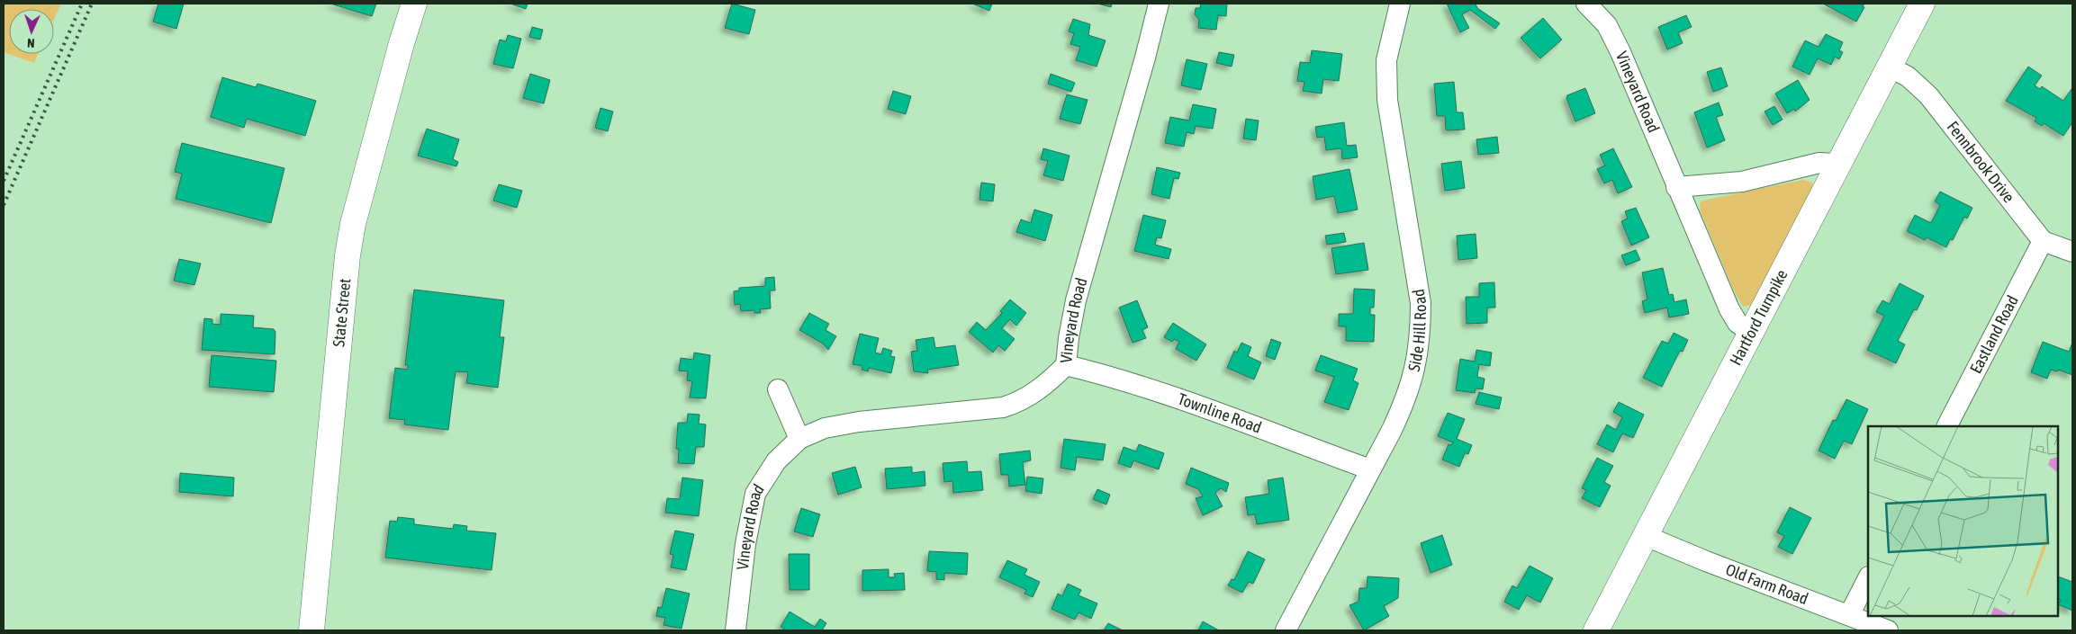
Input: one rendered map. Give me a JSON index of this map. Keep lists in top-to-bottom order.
{
  "streets": {
    "main road": ["State Street", "Hartford Turnpike"],
    "street": [
      "Vineyard Road",
      "Fennbrook Drive",
      "Side Hill Road",
      "Eastland Road",
      "Townline Road",
      "Old Farm Road"
    ]
  },
  "crossings": [
    ["Vineyard Road", "Hartford Turnpike"],
    ["Vineyard Road", "Townline Road"],
    ["Fennbrook Drive", "Hartford Turnpike"],
    ["Fennbrook Drive", "Eastland Road"],
    ["Hartford Turnpike", "Old Farm Road"],
    ["Side Hill Road", "Townline Road"]
  ],
  "north": "bottom"
}
